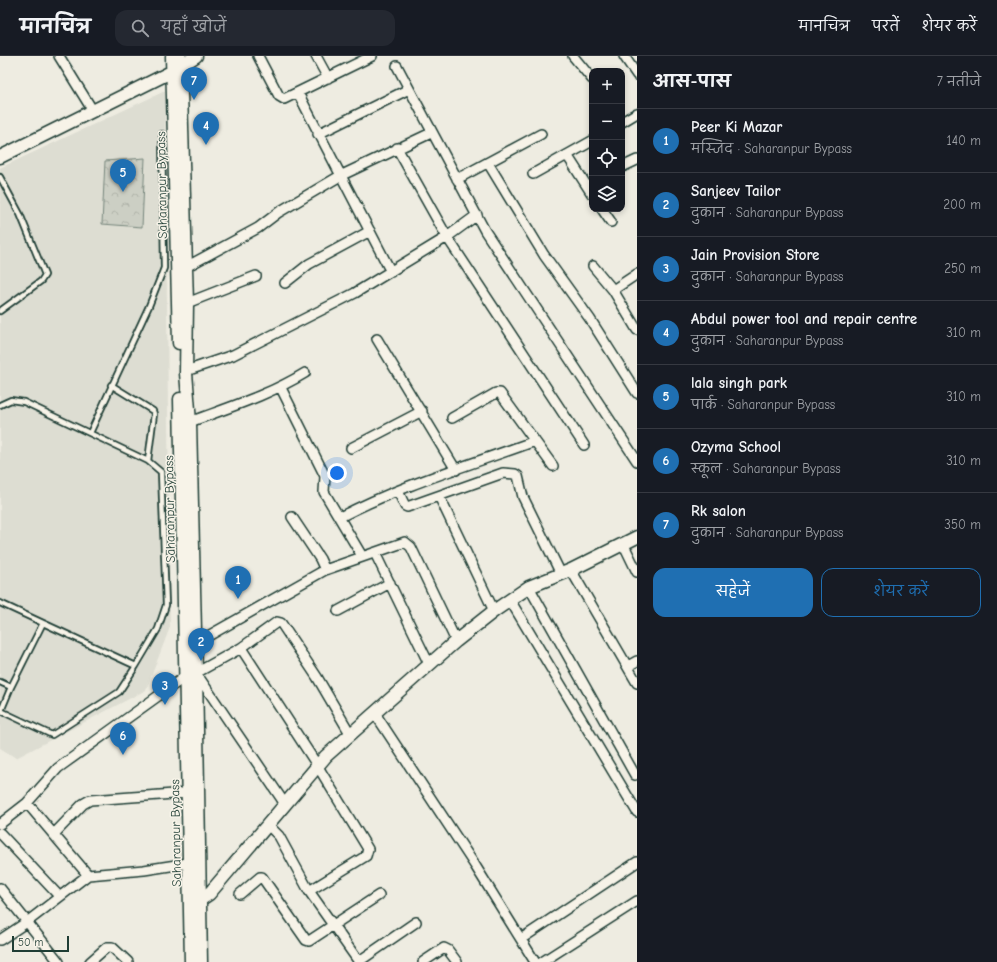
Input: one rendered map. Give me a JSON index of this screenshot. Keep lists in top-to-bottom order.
{
  "streets": {
    "main road": ["Saharanpur Bypass"]
  },
  "scale_bar": "50 m",
  "page": {
    "header": "मानचित्र",
    "search": "यहाँ खोजें",
    "nav": ["मानचित्र", "परतें", "शेयर करें"],
    "heading": ["आस-पास", "7 नतीजे"],
    "pins": [
      "7",
      "4",
      "5",
      "1",
      "2",
      "3",
      "6"
    ],
    "map_buttons": ["+", "−"],
    "list": [
      {
        "mark": "1",
        "name": "Peer Ki Mazar",
        "note": "मस्जिद · Saharanpur Bypass",
        "value": "140 m"
      },
      {
        "mark": "2",
        "name": "Sanjeev Tailor",
        "note": "दुकान · Saharanpur Bypass",
        "value": "200 m"
      },
      {
        "mark": "3",
        "name": "Jain Provision Store",
        "note": "दुकान · Saharanpur Bypass",
        "value": "250 m"
      },
      {
        "mark": "4",
        "name": "Abdul power tool and repair centre",
        "note": "दुकान · Saharanpur Bypass",
        "value": "310 m"
      },
      {
        "mark": "5",
        "name": "lala singh park",
        "note": "पार्क · Saharanpur Bypass",
        "value": "310 m"
      },
      {
        "mark": "6",
        "name": "Ozyma School",
        "note": "स्कूल · Saharanpur Bypass",
        "value": "310 m"
      },
      {
        "mark": "7",
        "name": "Rk salon",
        "note": "दुकान · Saharanpur Bypass",
        "value": "350 m"
      }
    ],
    "buttons": ["सहेजें", "शेयर करें"],
    "scale": "50 m"
  }
}
